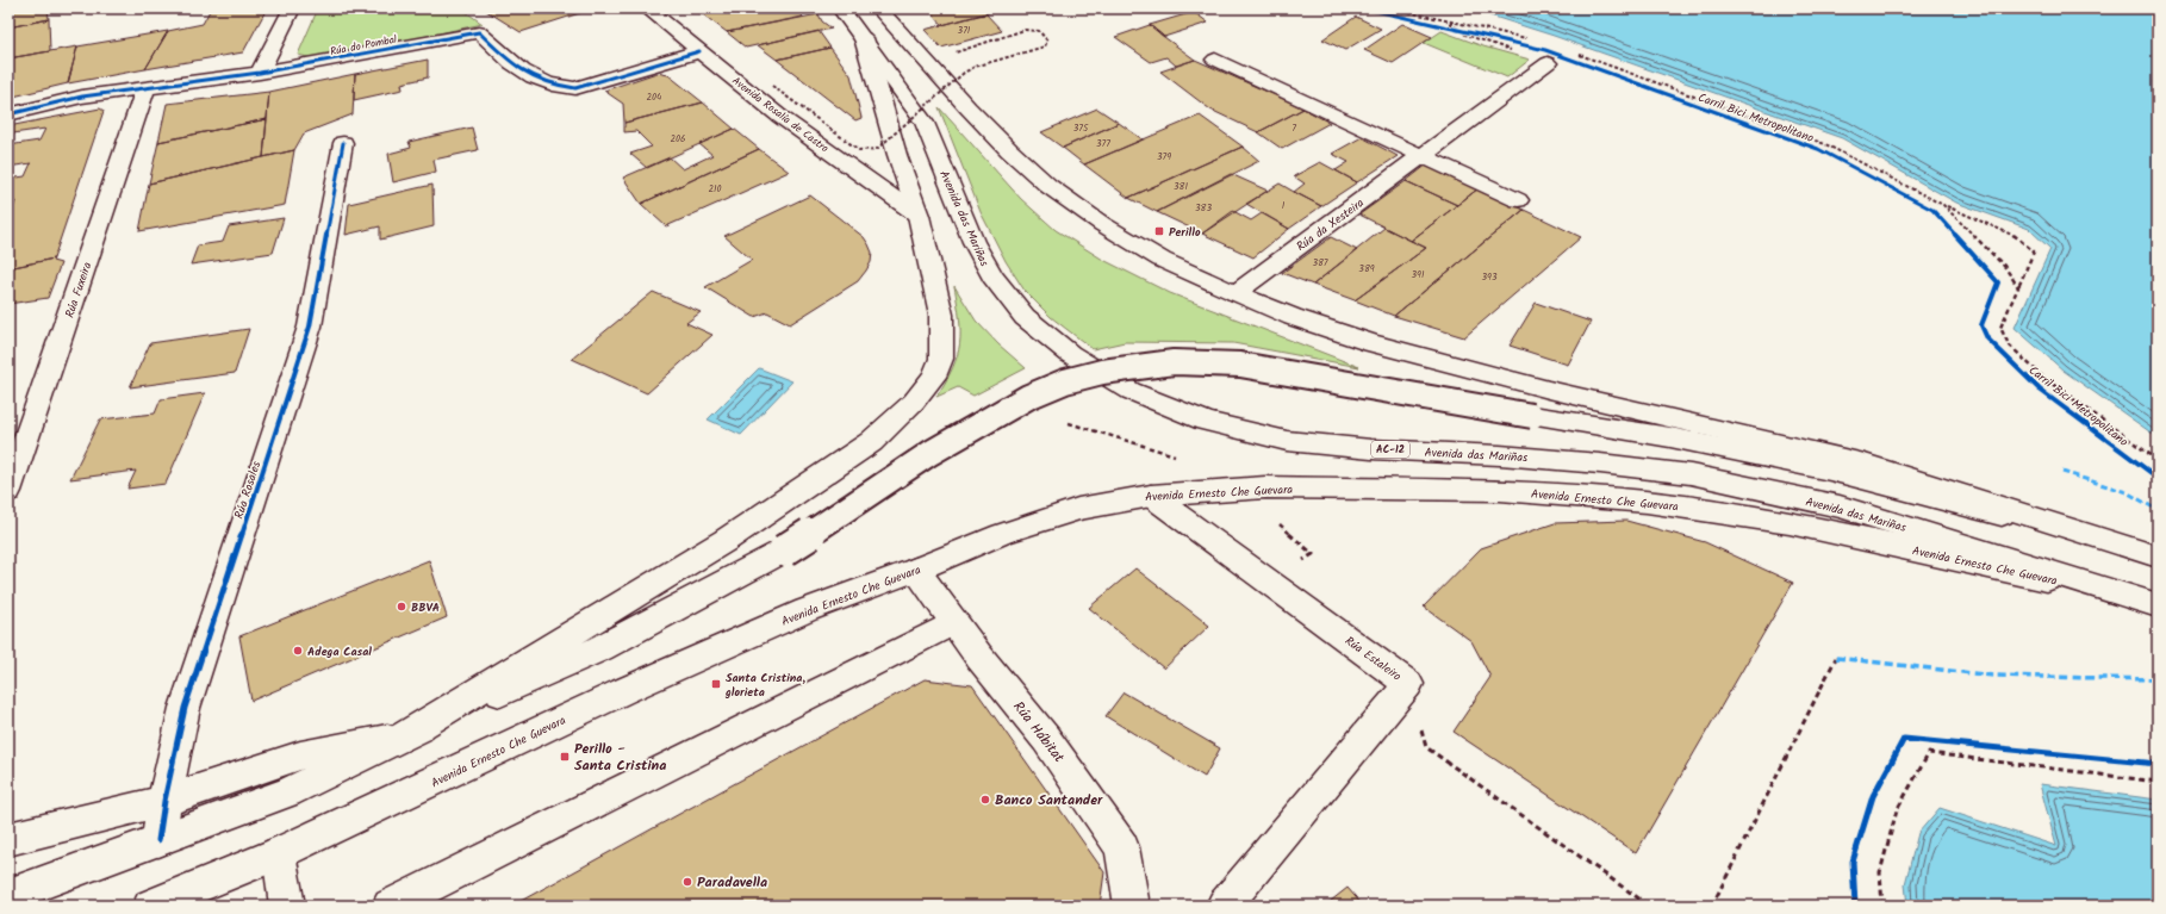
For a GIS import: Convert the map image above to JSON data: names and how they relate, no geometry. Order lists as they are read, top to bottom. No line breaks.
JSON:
{"streets":{"main road":["Rúa do Pombal","Avenida Rosalía de Castro","Avenida das Mariñas","Rúa da Xesteira","Rúa Fuxeira","AC-12","Rúa Rosales","Avenida Ernesto Che Guevara","Rúa Estaleiro","Rúa Hábitat"],"cycle path":["Carril Bici Metropolitano"]},"crossings":[["Rúa do Pombal","Avenida Rosalía de Castro"],["Rúa do Pombal","Rúa Fuxeira"],["Avenida das Mariñas","Avenida Ernesto Che Guevara"],["Avenida Ernesto Che Guevara","Rúa Estaleiro"],["Avenida Ernesto Che Guevara","Rúa Hábitat"]],"places":{"transit":["Perillo","Santa Cristina, glorieta","Perillo - Santa Cristina"],"other":["BBVA","Adega Casal","Banco Santander","Paradavella"]},"house_numbers":["371","204","375","7","206","377","379","381","210","1","383","387","389","391","393"]}
